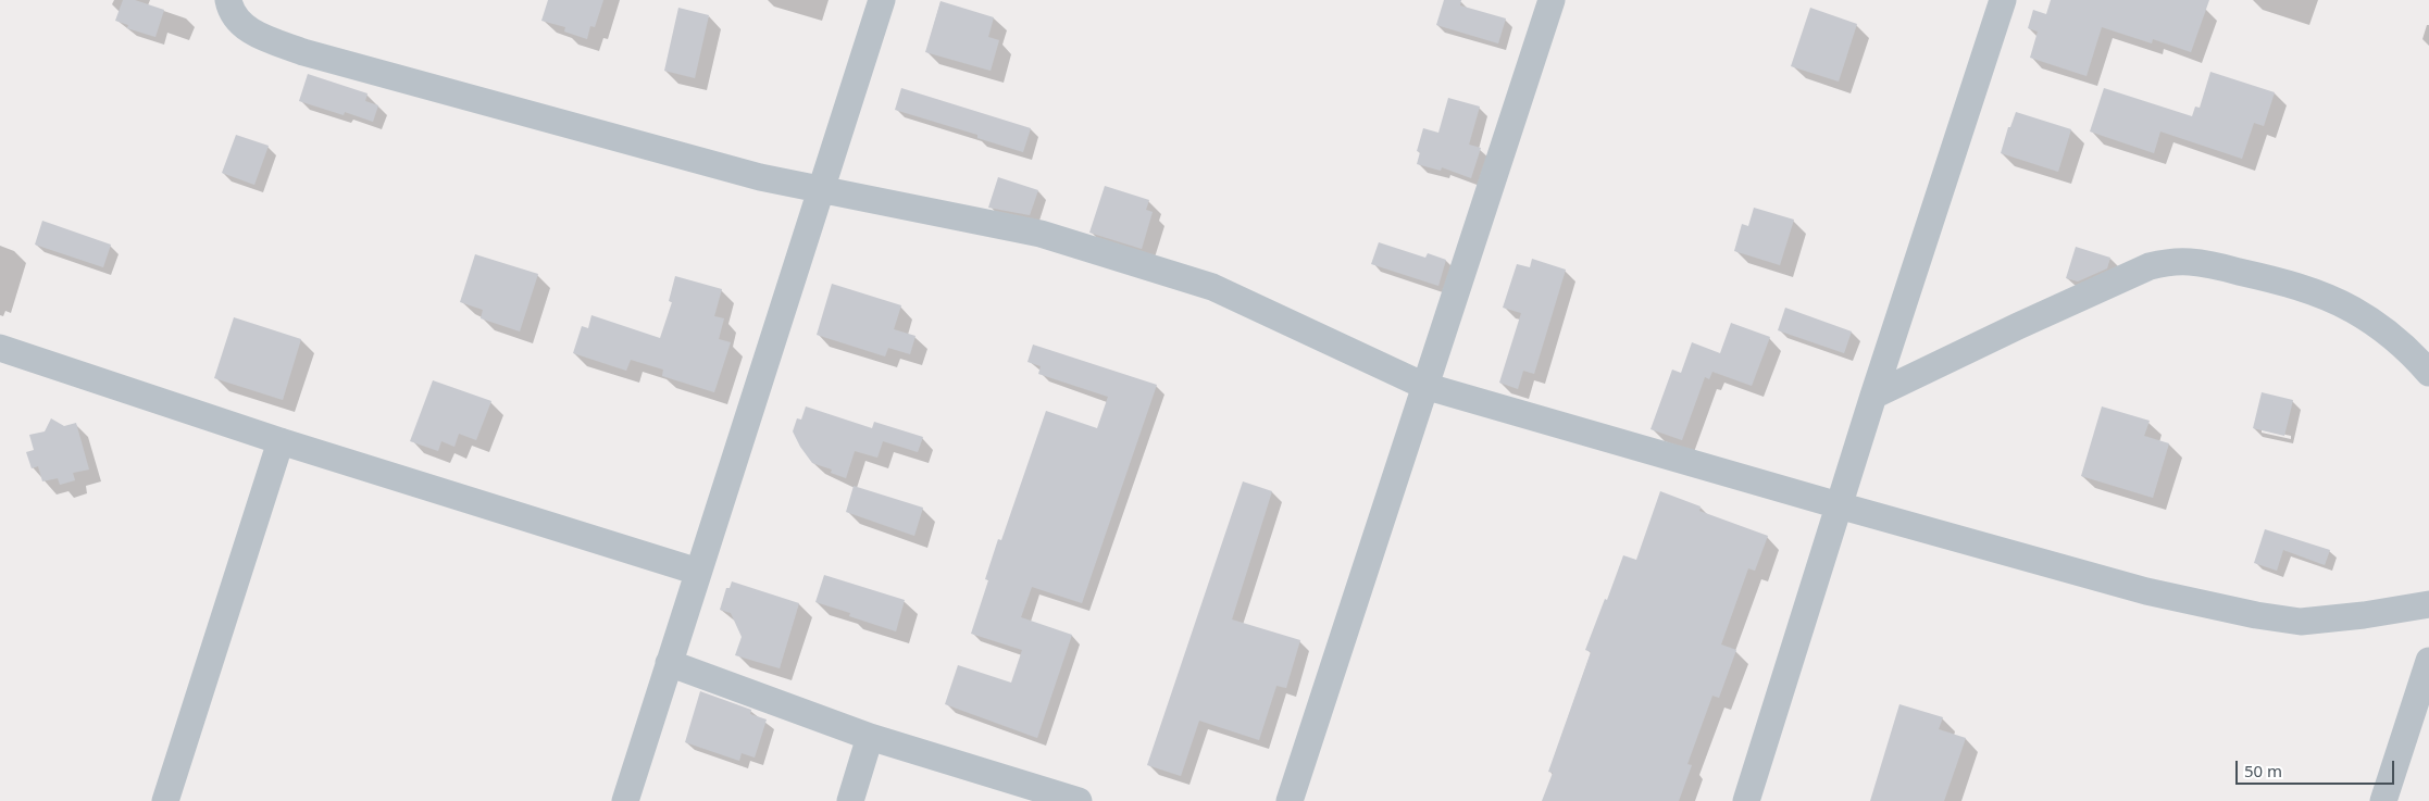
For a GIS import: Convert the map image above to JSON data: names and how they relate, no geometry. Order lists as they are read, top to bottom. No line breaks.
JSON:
{"scale_bar":"50 m"}
